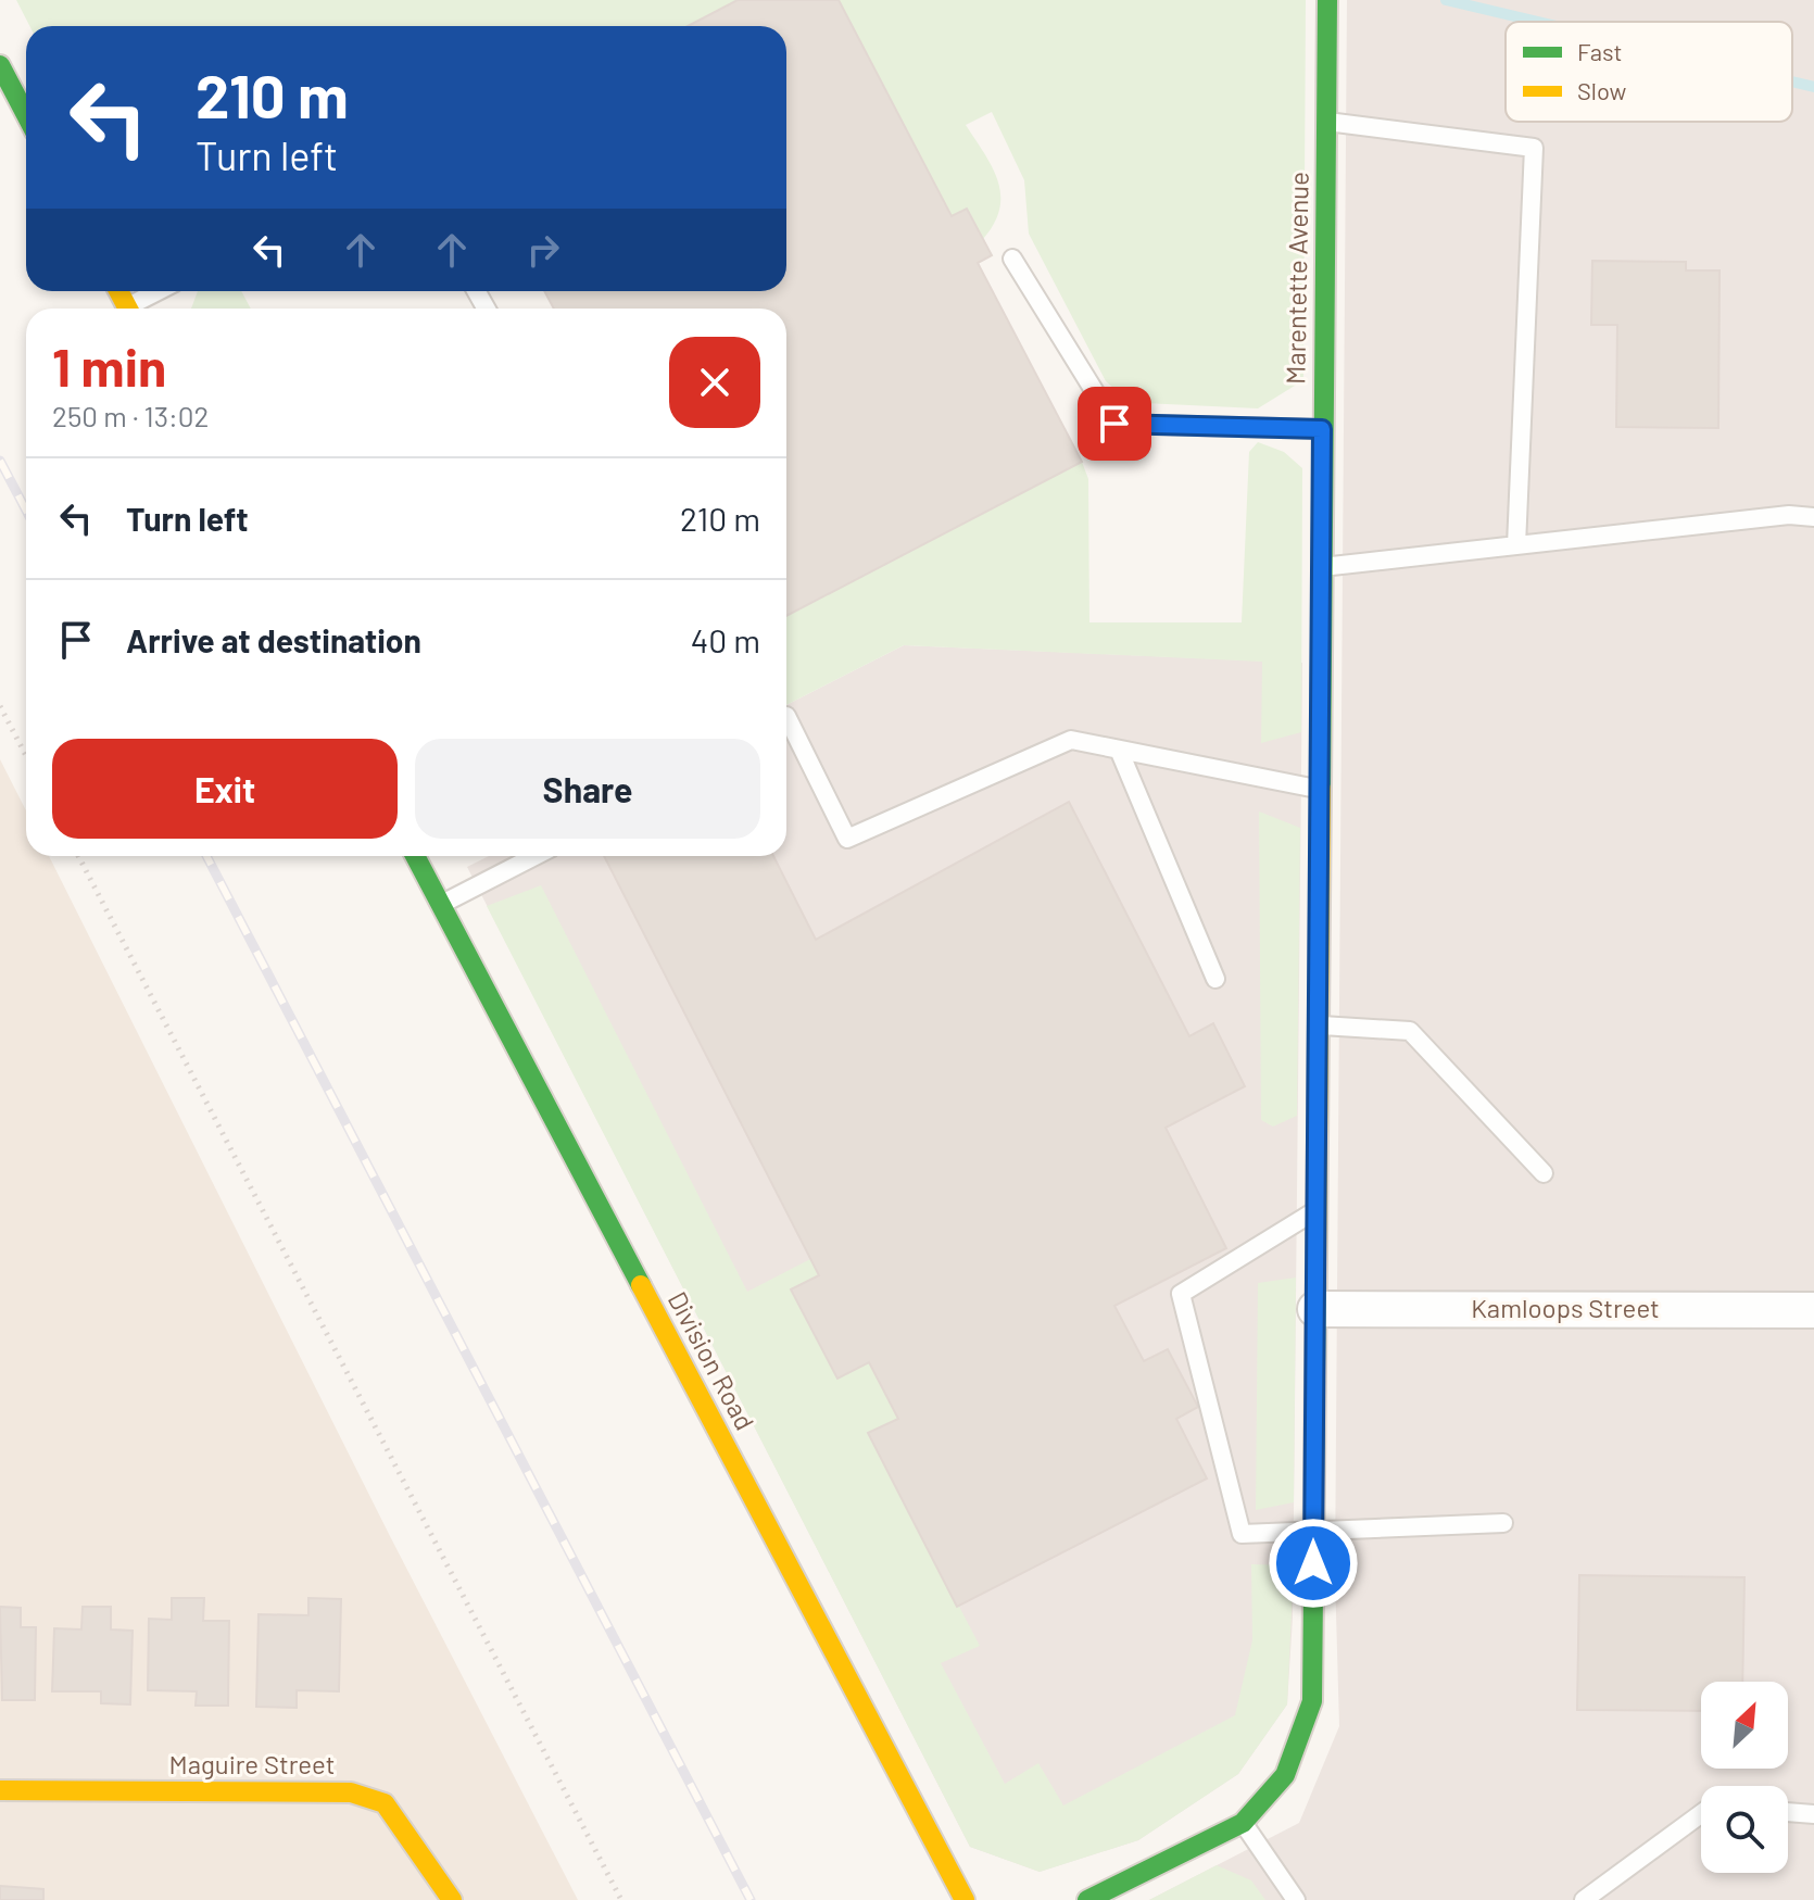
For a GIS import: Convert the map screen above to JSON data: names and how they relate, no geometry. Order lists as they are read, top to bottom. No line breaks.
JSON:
{"streets":{"street":["Marentette Avenue","Kamloops Street","Division Road","Maguire Street"]},"crossings":[["Marentette Avenue","Kamloops Street"]],"legend":["Fast","Slow"],"north":"top right","page":{"turn":["210 m","Turn left"],"heading":["1 min","250 m · 13:02"],"list":[{"name":"Turn left","value":"210 m"},{"name":"Arrive at destination","value":"40 m"}],"buttons":["Exit","Share"]}}
